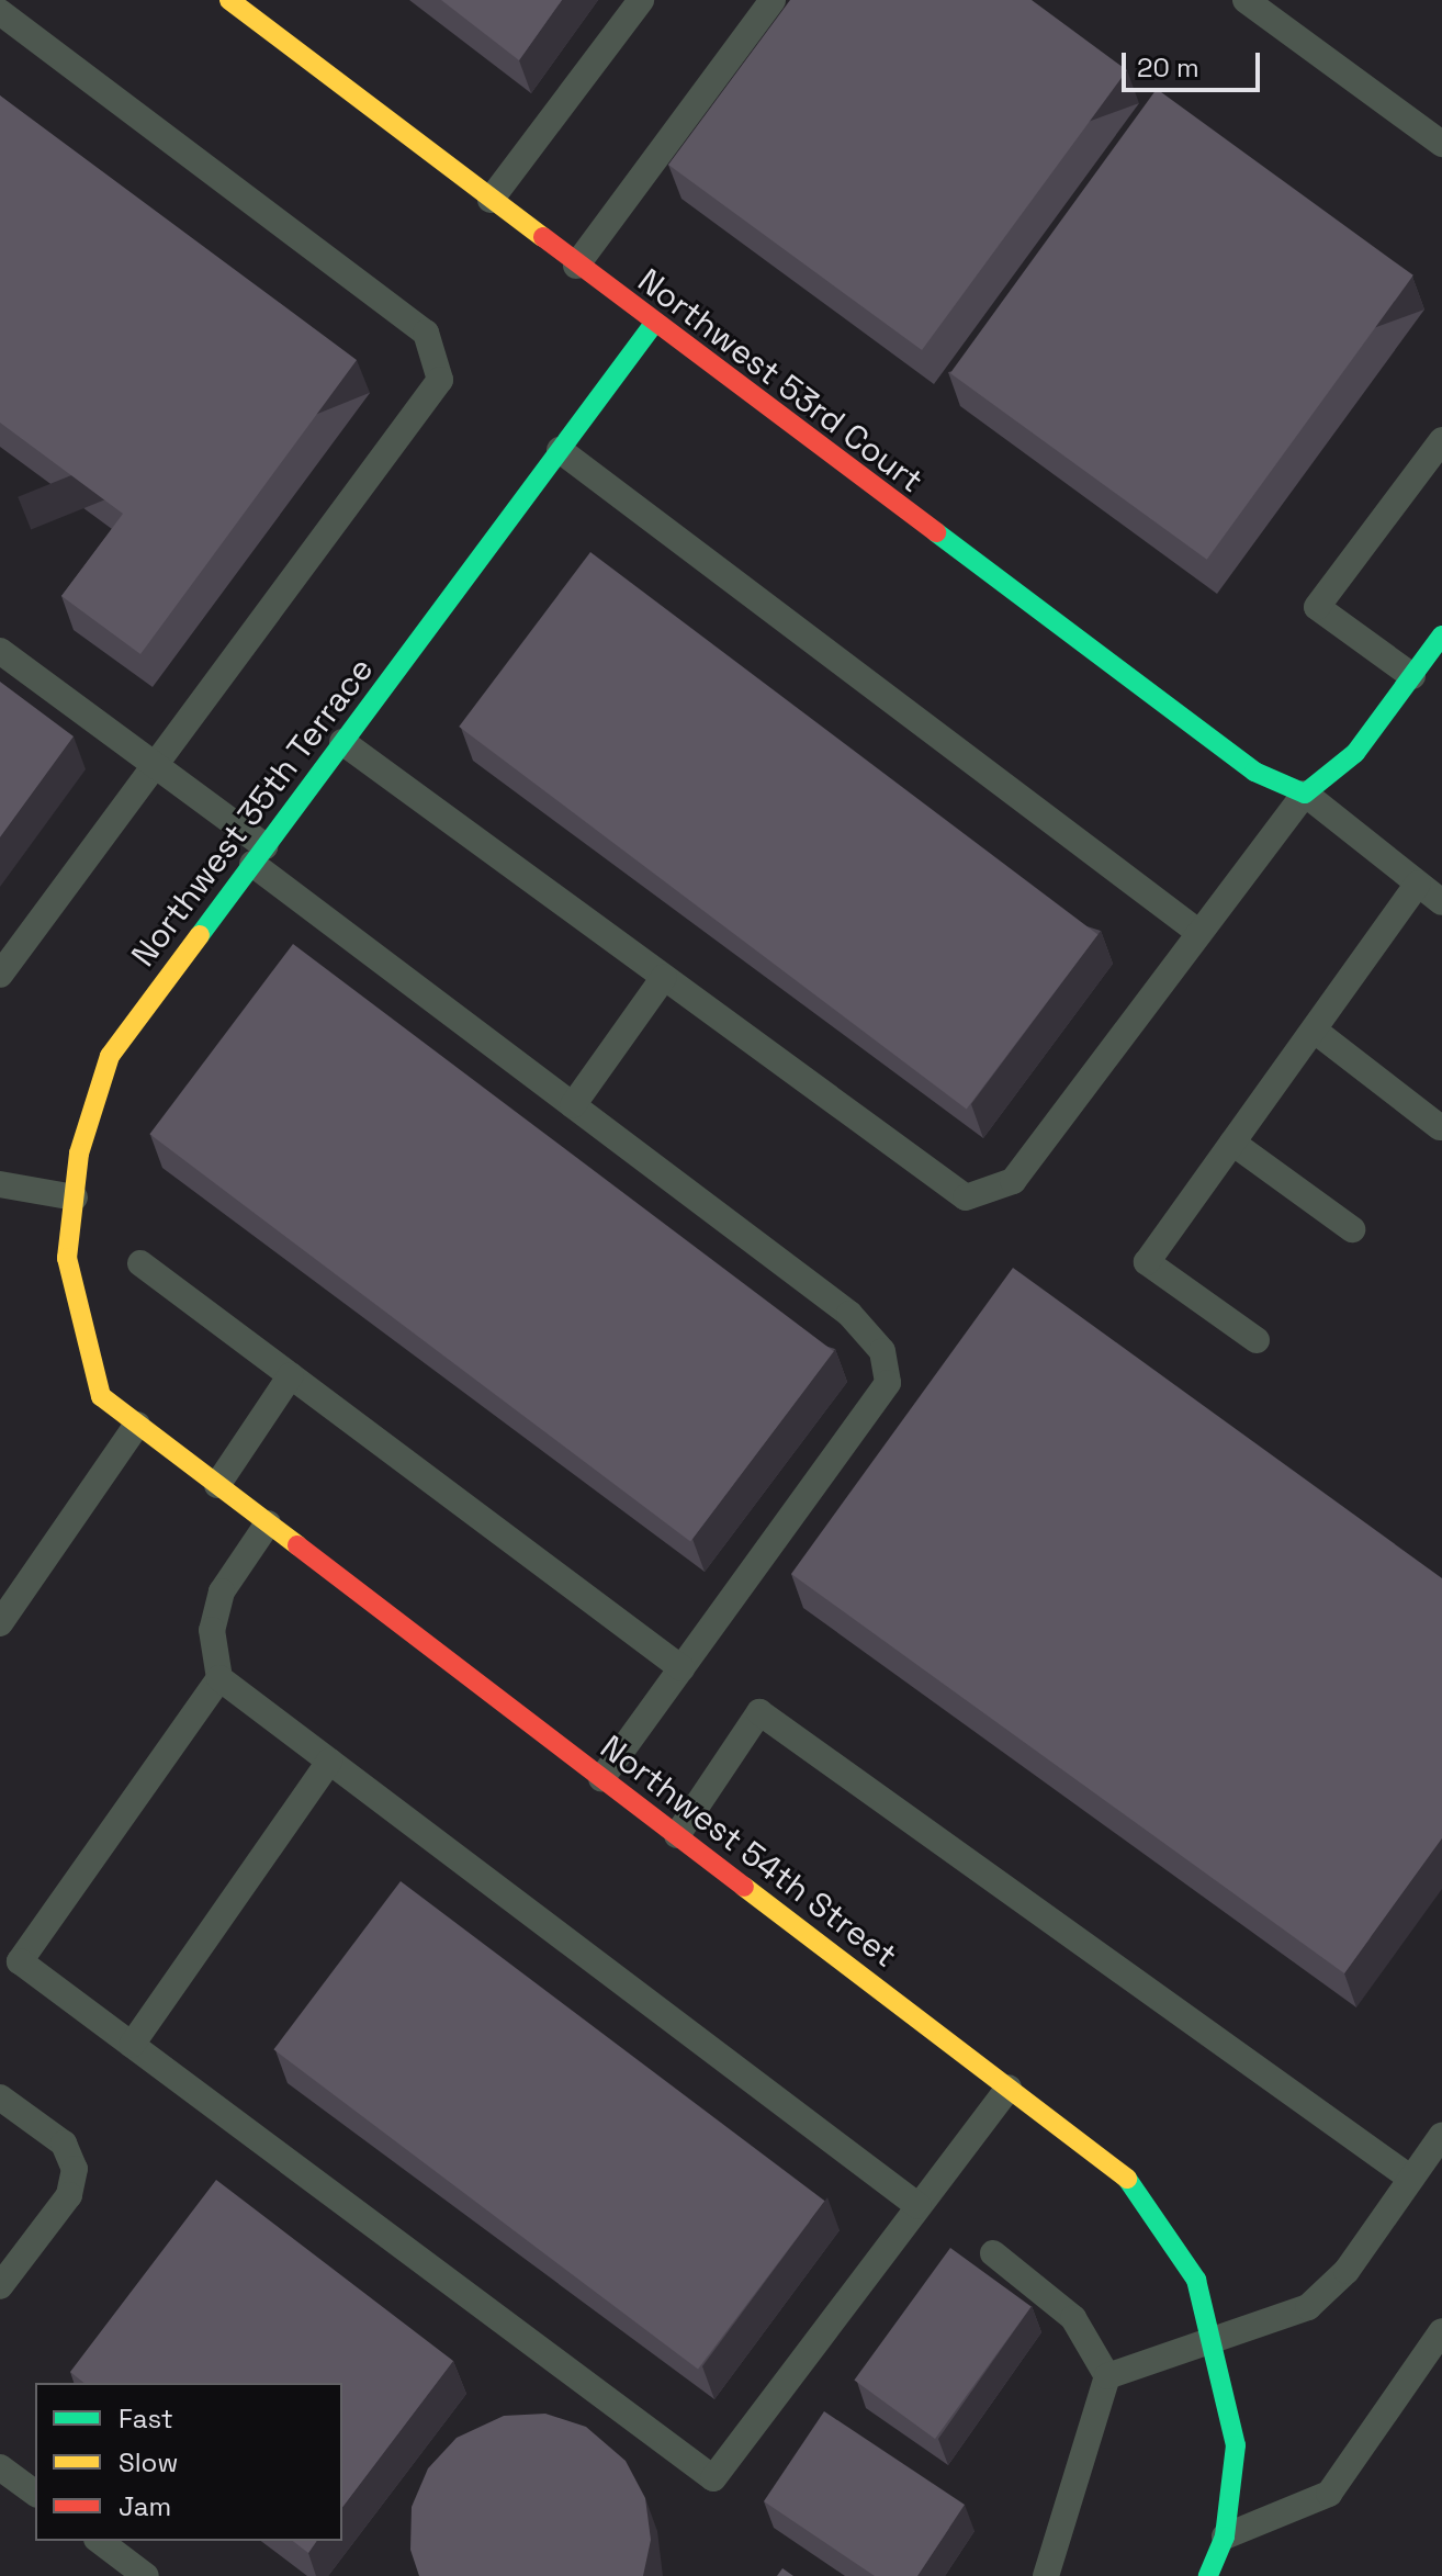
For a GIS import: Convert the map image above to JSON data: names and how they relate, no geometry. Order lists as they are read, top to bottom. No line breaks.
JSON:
{"streets":{"street":["Northwest 53rd Court","Northwest 35th Terrace","Northwest 54th Street"]},"crossings":[["Northwest 53rd Court","Northwest 35th Terrace"],["Northwest 35th Terrace","Northwest 54th Street"]],"legend":["Fast","Slow","Jam"],"scale_bar":"20 m"}
